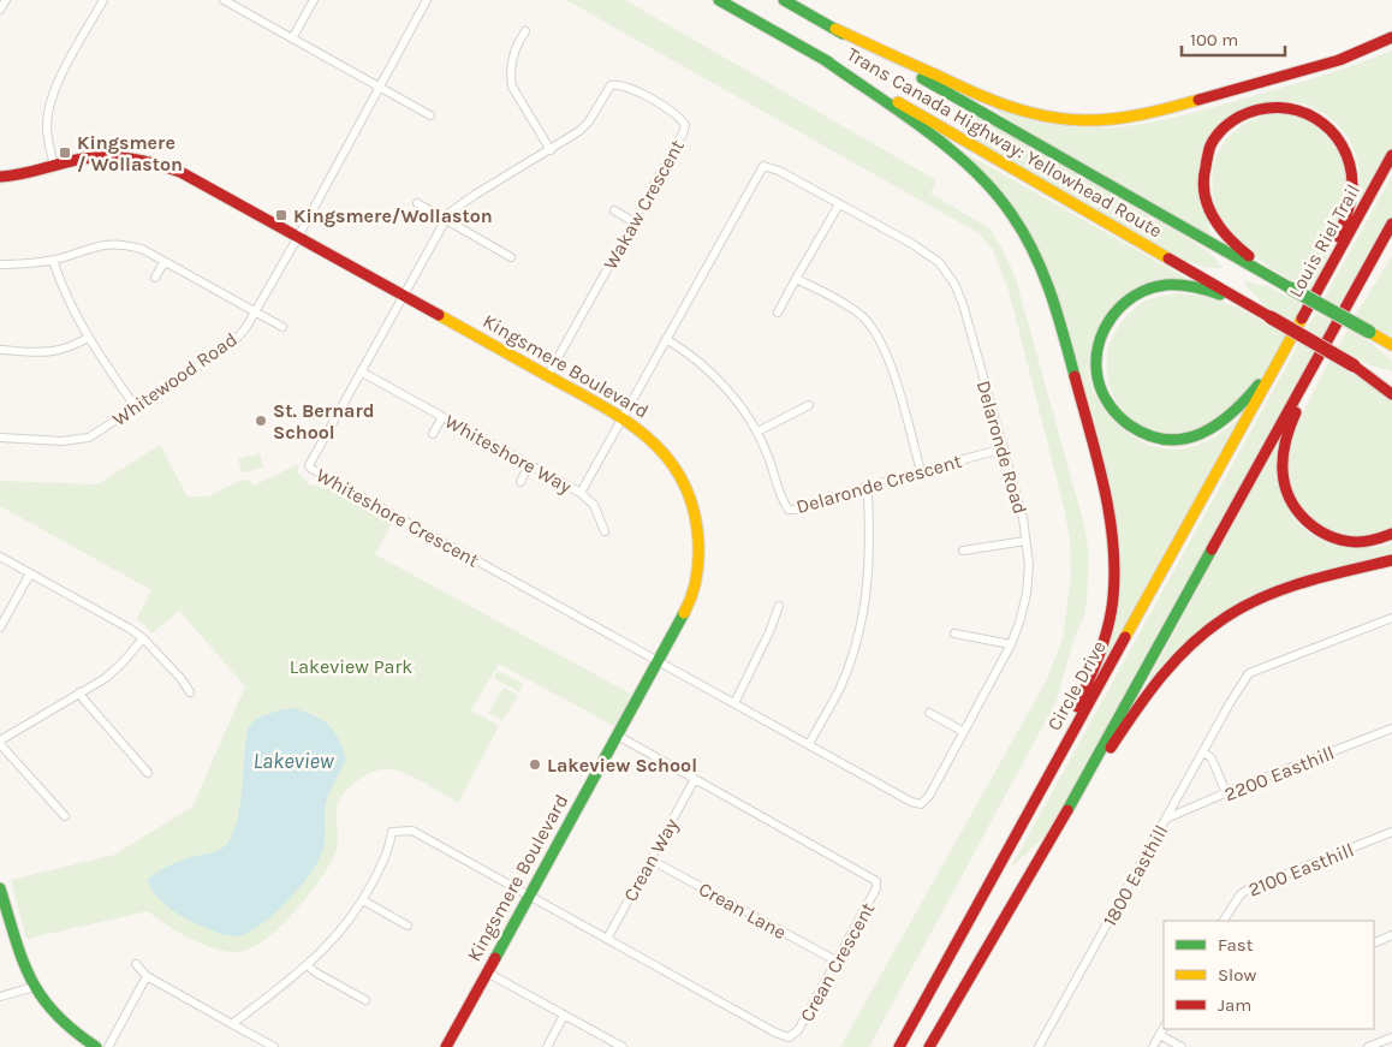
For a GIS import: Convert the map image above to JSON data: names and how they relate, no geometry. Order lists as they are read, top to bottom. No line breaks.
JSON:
{"streets":{"main road":["Trans Canada Highway: Yellowhead Route","Louis Riel Trail","Kingsmere Boulevard","Circle Drive"],"street":["Wakaw Crescent","Whitewood Road","Delaronde Road","Whiteshore Way","Delaronde Crescent","Whiteshore Crescent","2200 Easthill","Crean Way","2100 Easthill","1800 Easthill","Crean Lane","Crean Crescent"]},"crossings":[["Wakaw Crescent","Kingsmere Boulevard"],["Wakaw Crescent","Whiteshore Crescent"],["Louis Riel Trail","Circle Drive"],["Kingsmere Boulevard","Whitewood Road"],["Kingsmere Boulevard","Delaronde Road"],["Kingsmere Boulevard","Whiteshore Way"],["Kingsmere Boulevard","Whiteshore Crescent"],["Kingsmere Boulevard","Crean Crescent"],["Delaronde Road","Whiteshore Way"],["Delaronde Road","Delaronde Crescent"],["Delaronde Road","Whiteshore Crescent"],["Whiteshore Way","Whiteshore Crescent"],["2200 Easthill","1800 Easthill"],["Crean Way","Crean Lane"],["Crean Way","Crean Crescent"],["Crean Lane","Crean Crescent"]],"water":["Lakeview"],"parks":["Lakeview Park"],"places":{"transit":["Kingsmere / Wollaston","Kingsmere/Wollaston"],"other":["St. Bernard School","Lakeview School"]},"legend":["Fast","Slow","Jam"],"scale_bar":"100 m"}
